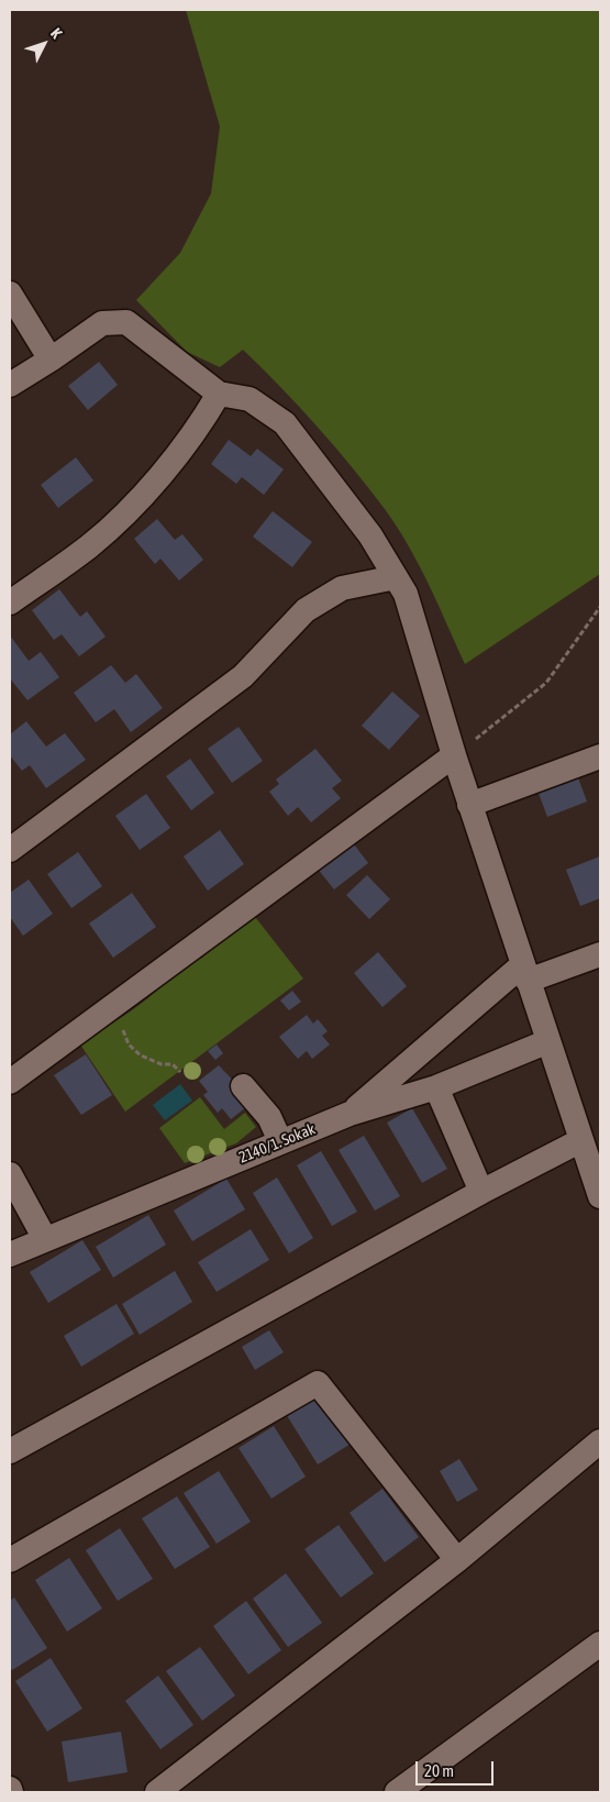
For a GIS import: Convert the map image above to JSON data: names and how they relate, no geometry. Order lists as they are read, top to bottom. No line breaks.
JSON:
{"streets":{"street":["2140/1. Sokak"]},"scale_bar":"20 m","north":"top right"}
